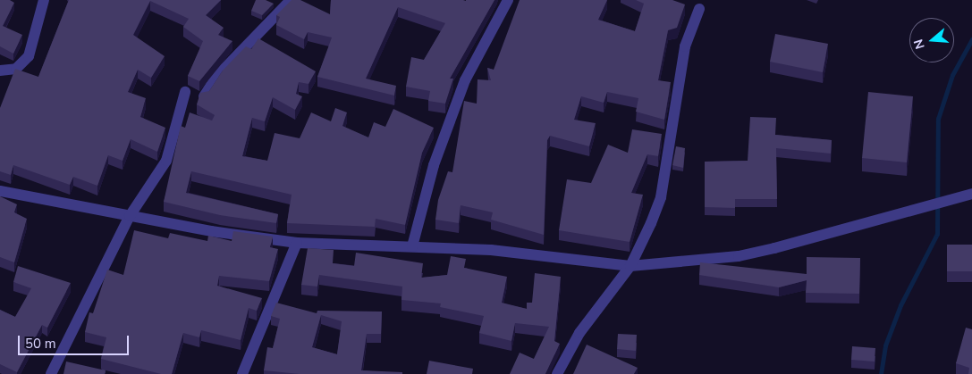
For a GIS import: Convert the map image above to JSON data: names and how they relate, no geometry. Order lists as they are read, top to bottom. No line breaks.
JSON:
{"scale_bar":"50 m","north":"left"}
